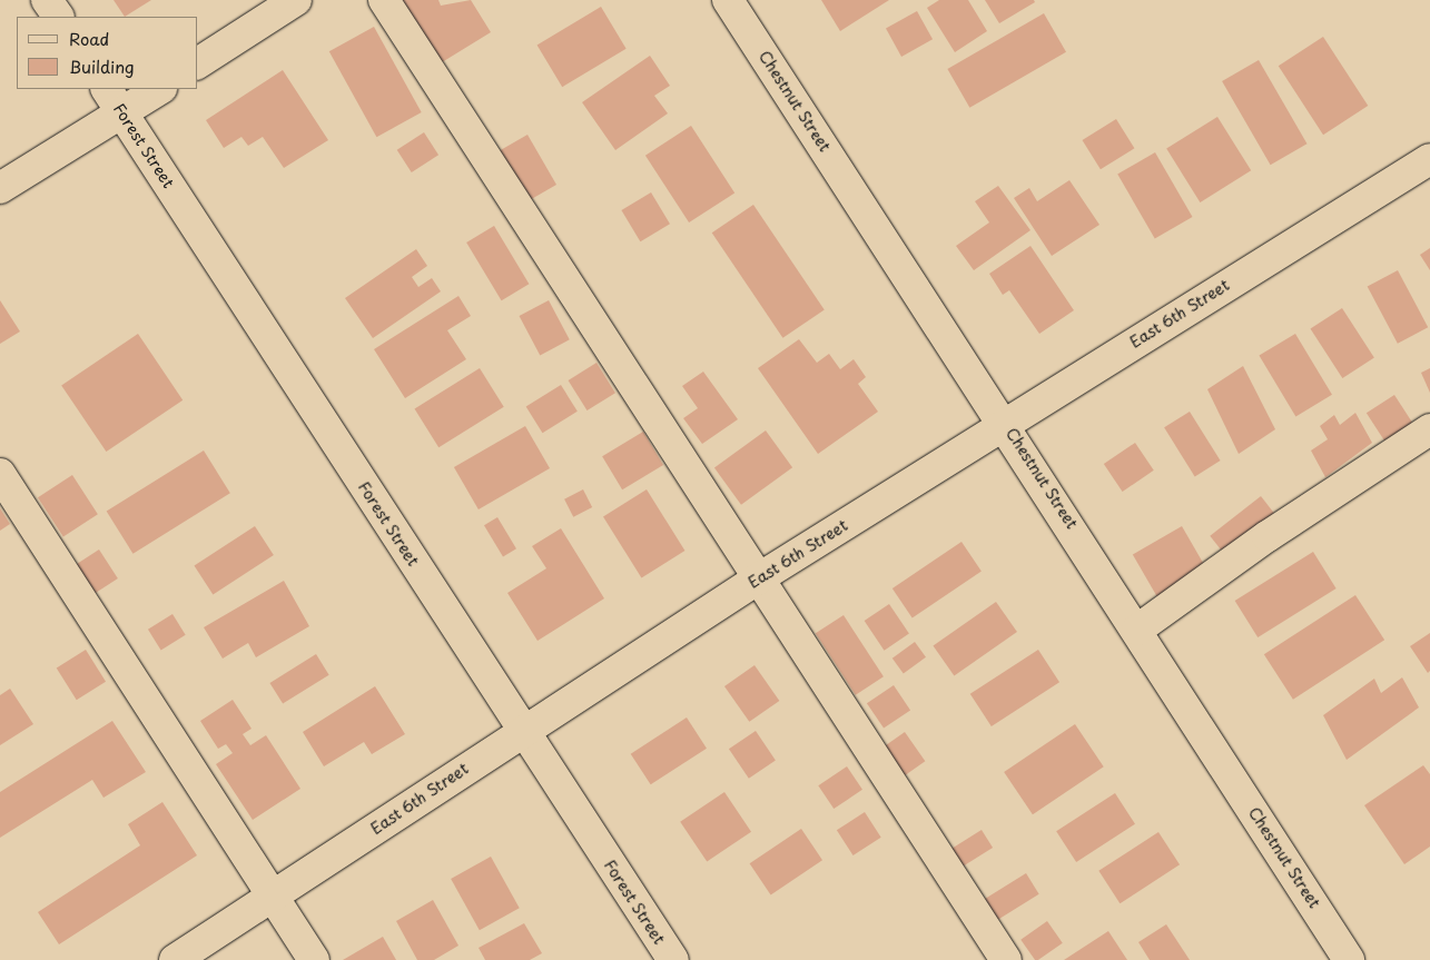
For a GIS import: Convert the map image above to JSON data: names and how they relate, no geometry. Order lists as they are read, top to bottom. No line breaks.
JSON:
{"streets":{"street":["Chestnut Street","Forest Street","East 6th Street"]},"crossings":[["Chestnut Street","East 6th Street"],["Forest Street","East 6th Street"]],"legend":["Road","Building"]}
